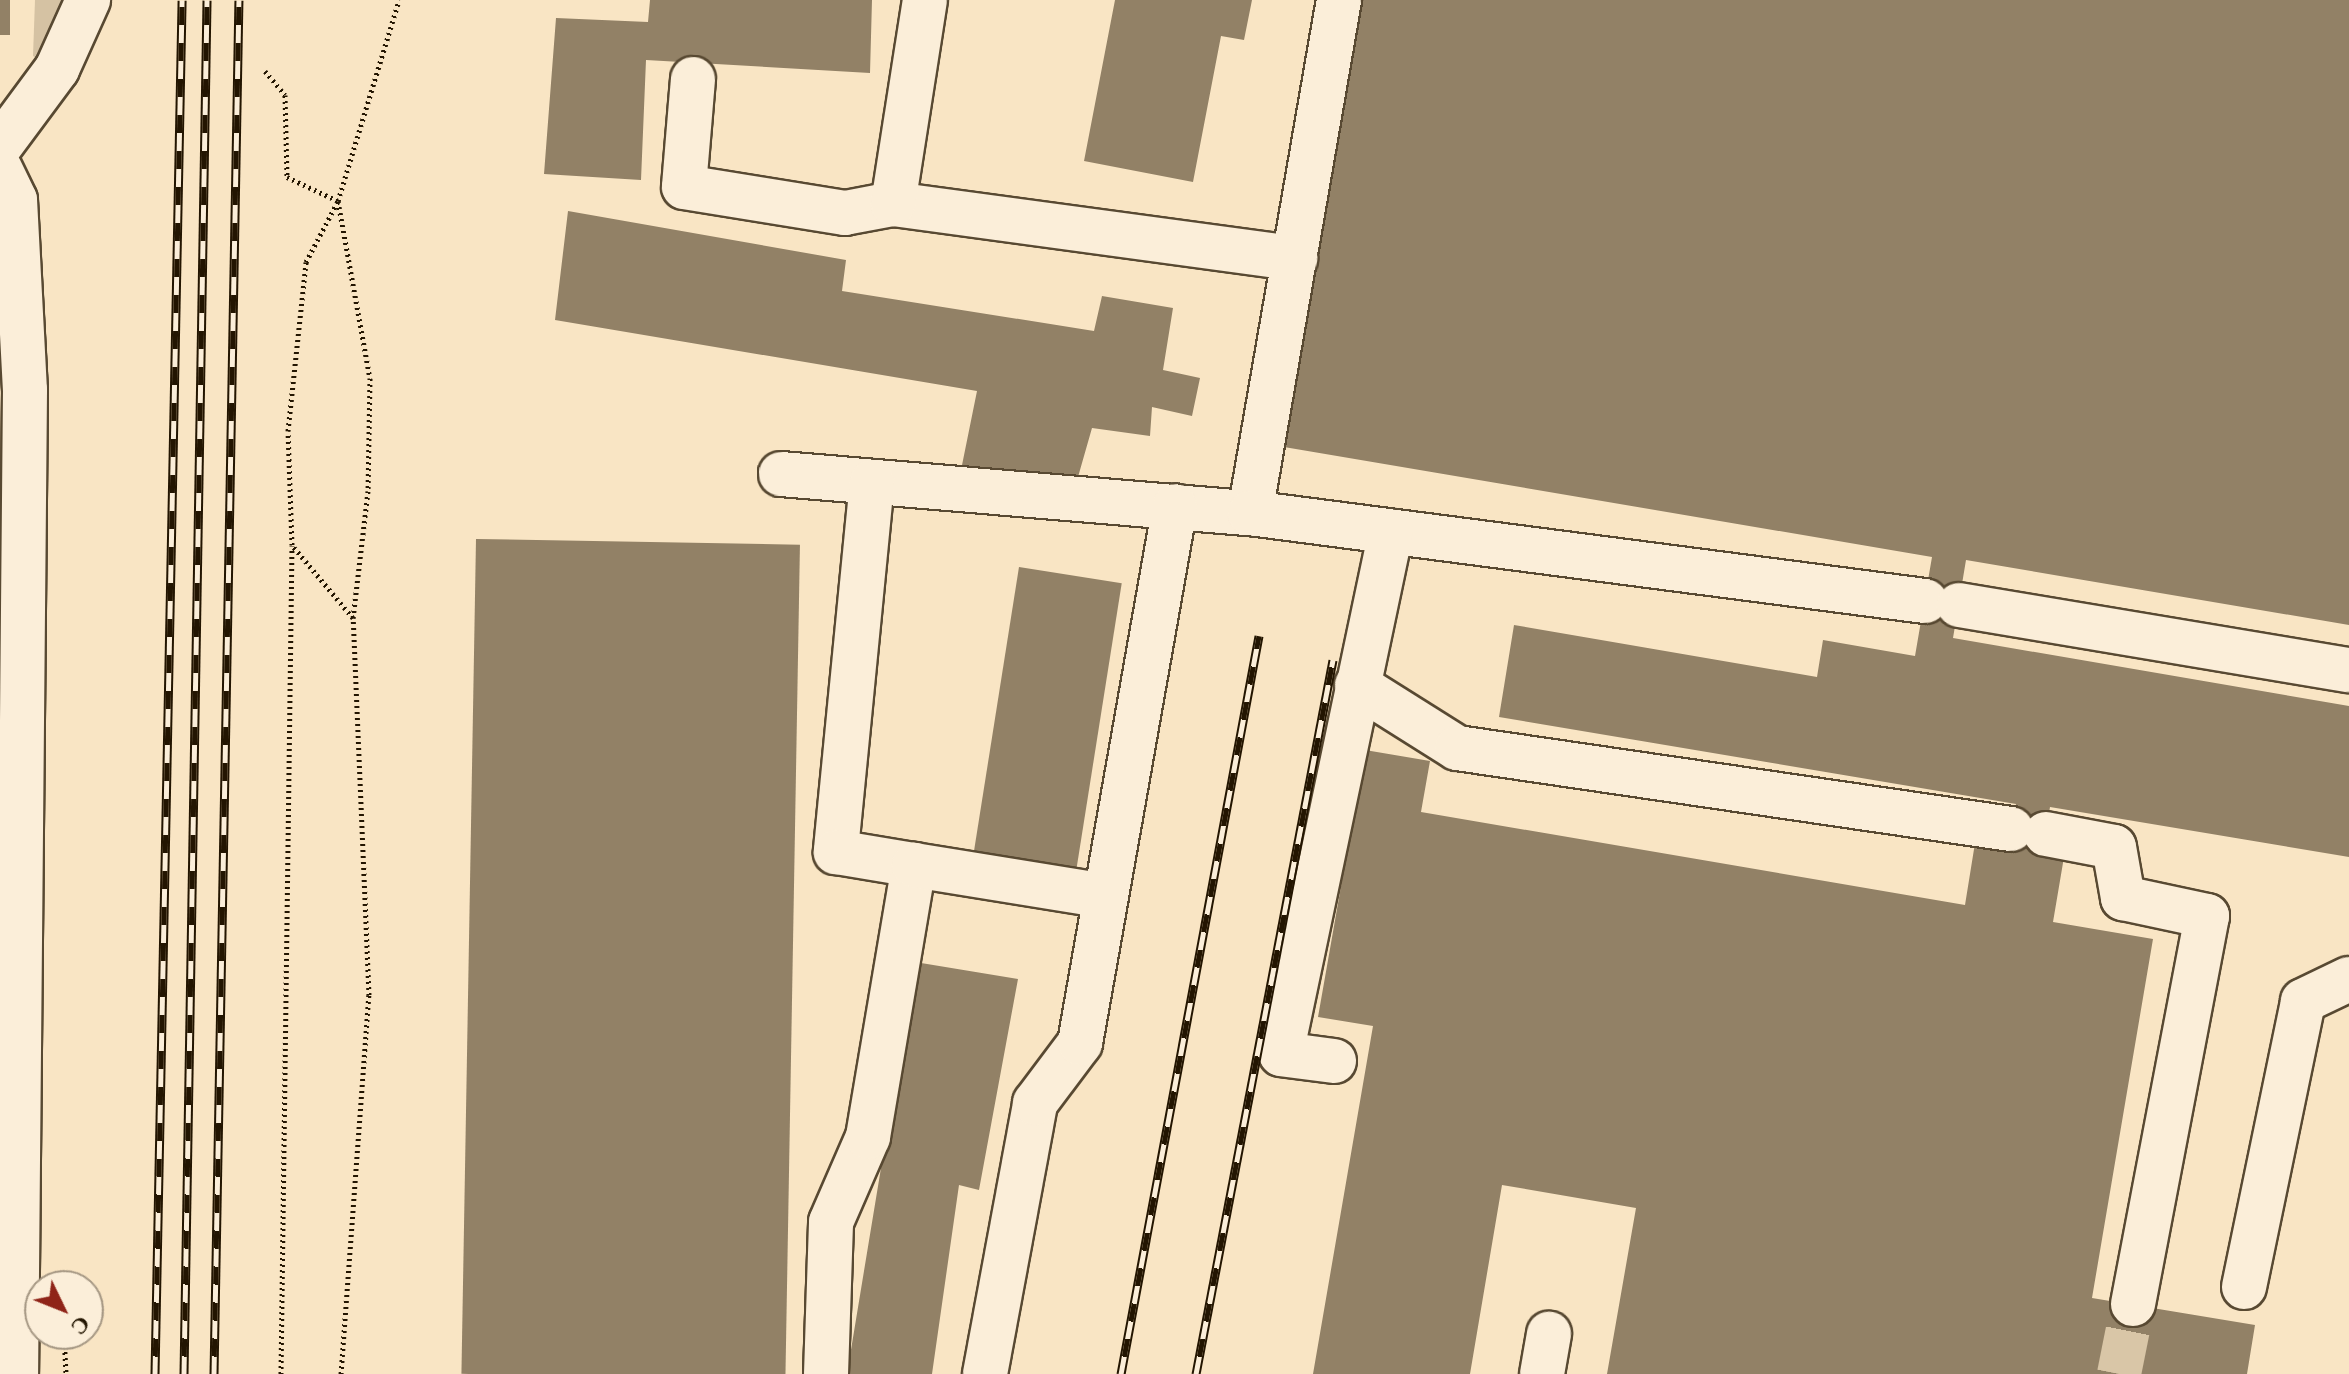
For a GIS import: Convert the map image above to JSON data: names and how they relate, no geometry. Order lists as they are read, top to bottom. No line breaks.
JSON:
{"north":"bottom right"}
